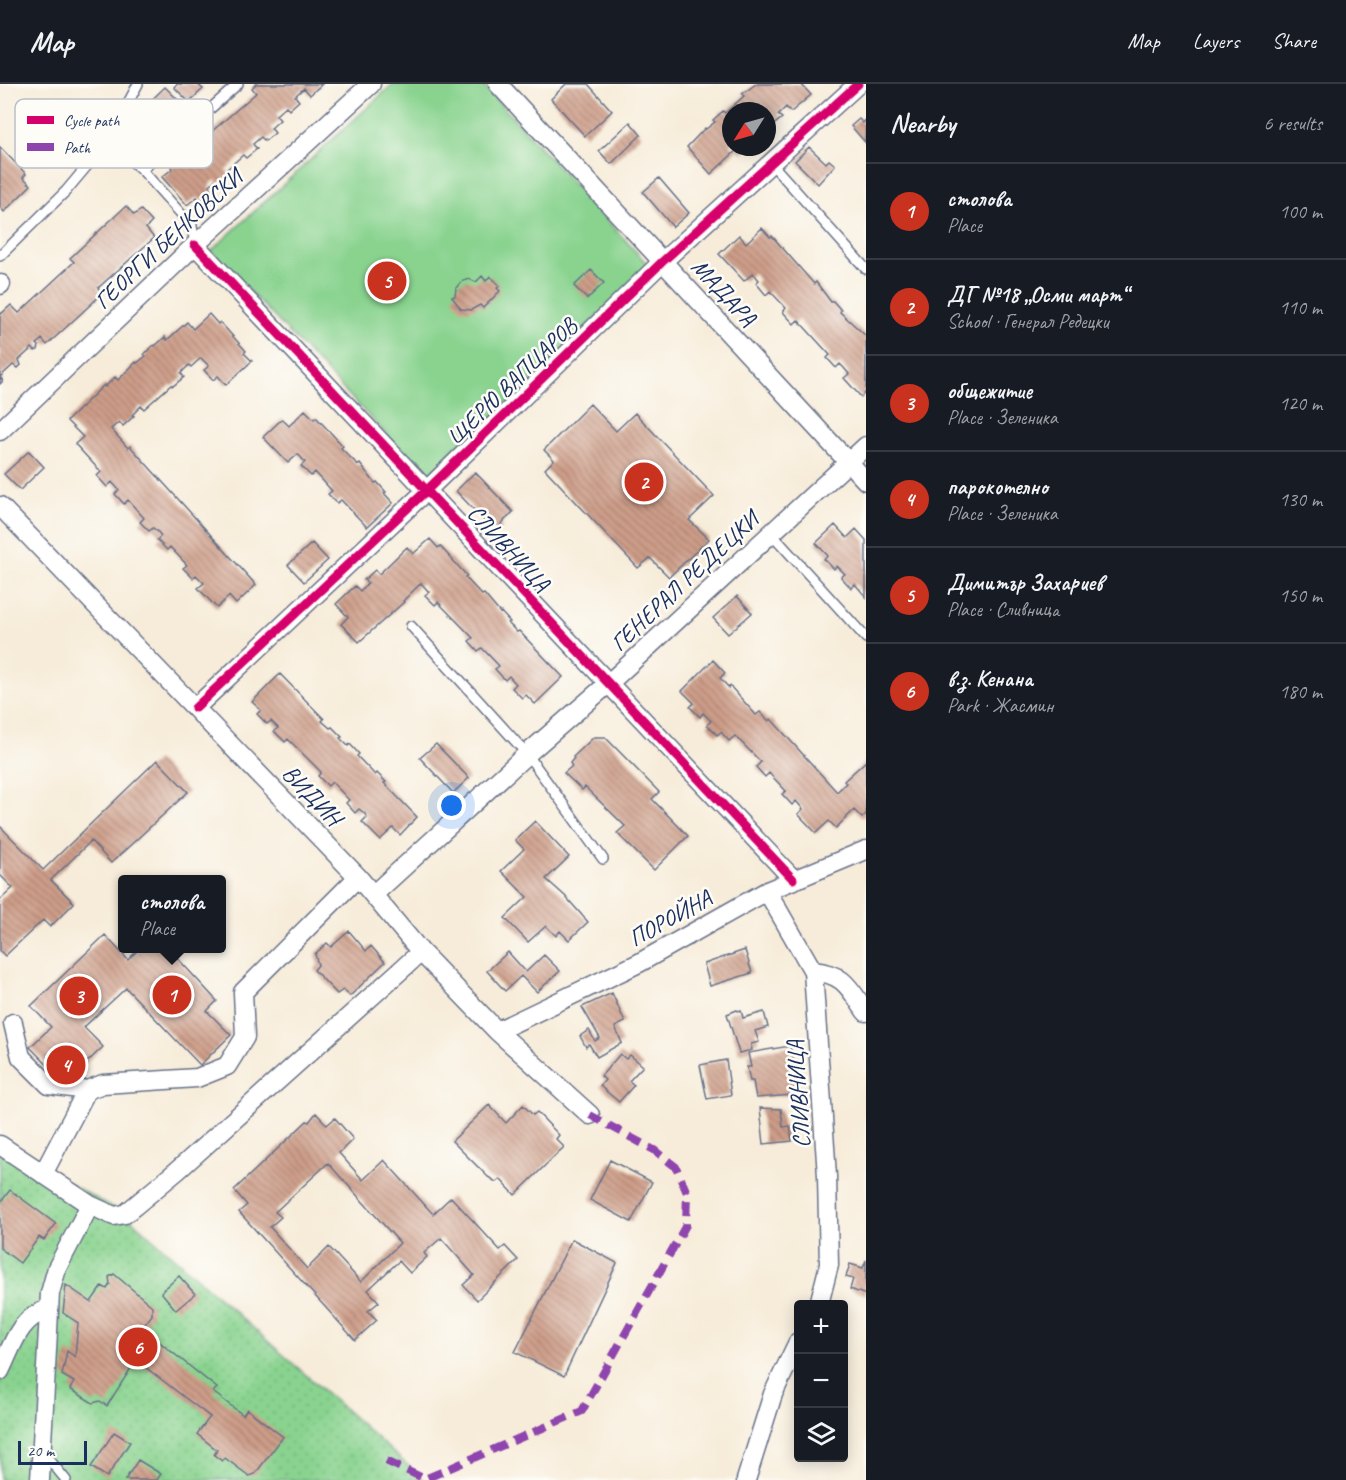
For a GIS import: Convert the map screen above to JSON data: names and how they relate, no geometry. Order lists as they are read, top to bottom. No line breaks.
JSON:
{"streets":{"street":["ГЕОРГИ БЕНКОВСКИ","МАДАРА","ЩЕРЮ ВАПЦАРОВ","СЛИВНИЦА","ГЕНЕРАЛ РЕДЕЦКИ","ВИДИН","ПОРОЙНА"]},"crossings":[["ГЕОРГИ БЕНКОВСКИ","СЛИВНИЦА"],["МАДАРА","ЩЕРЮ ВАПЦАРОВ"],["МАДАРА","ГЕНЕРАЛ РЕДЕЦКИ"],["ЩЕРЮ ВАПЦАРОВ","СЛИВНИЦА"],["ЩЕРЮ ВАПЦАРОВ","ВИДИН"],["СЛИВНИЦА","ГЕНЕРАЛ РЕДЕЦКИ"],["СЛИВНИЦА","ПОРОЙНА"],["ГЕНЕРАЛ РЕДЕЦКИ","ВИДИН"],["ВИДИН","ПОРОЙНА"]],"legend":["Cycle path","Path"],"scale_bar":"20 m","north":"bottom left","page":{"header":"Map","nav":["Map","Layers","Share"],"heading":["Nearby","6 results"],"list":[{"mark":"1","name":"столова","note":"Place","value":"100 m"},{"mark":"2","name":"ДГ №18 „Осми март“","note":"School · Генерал Редецки","value":"110 m"},{"mark":"3","name":"общежитие","note":"Place · Зеленика","value":"120 m"},{"mark":"4","name":"парокотелно","note":"Place · Зеленика","value":"130 m"},{"mark":"5","name":"Димитър Захариев","note":"Place · Сливница","value":"150 m"},{"mark":"6","name":"в.з. Кенана","note":"Park · Жасмин","value":"180 m"}],"pins":["5","2","1","3","4","6"],"popup":["столова","Place"],"map_buttons":["+","−"],"scale":"20 m"}}
